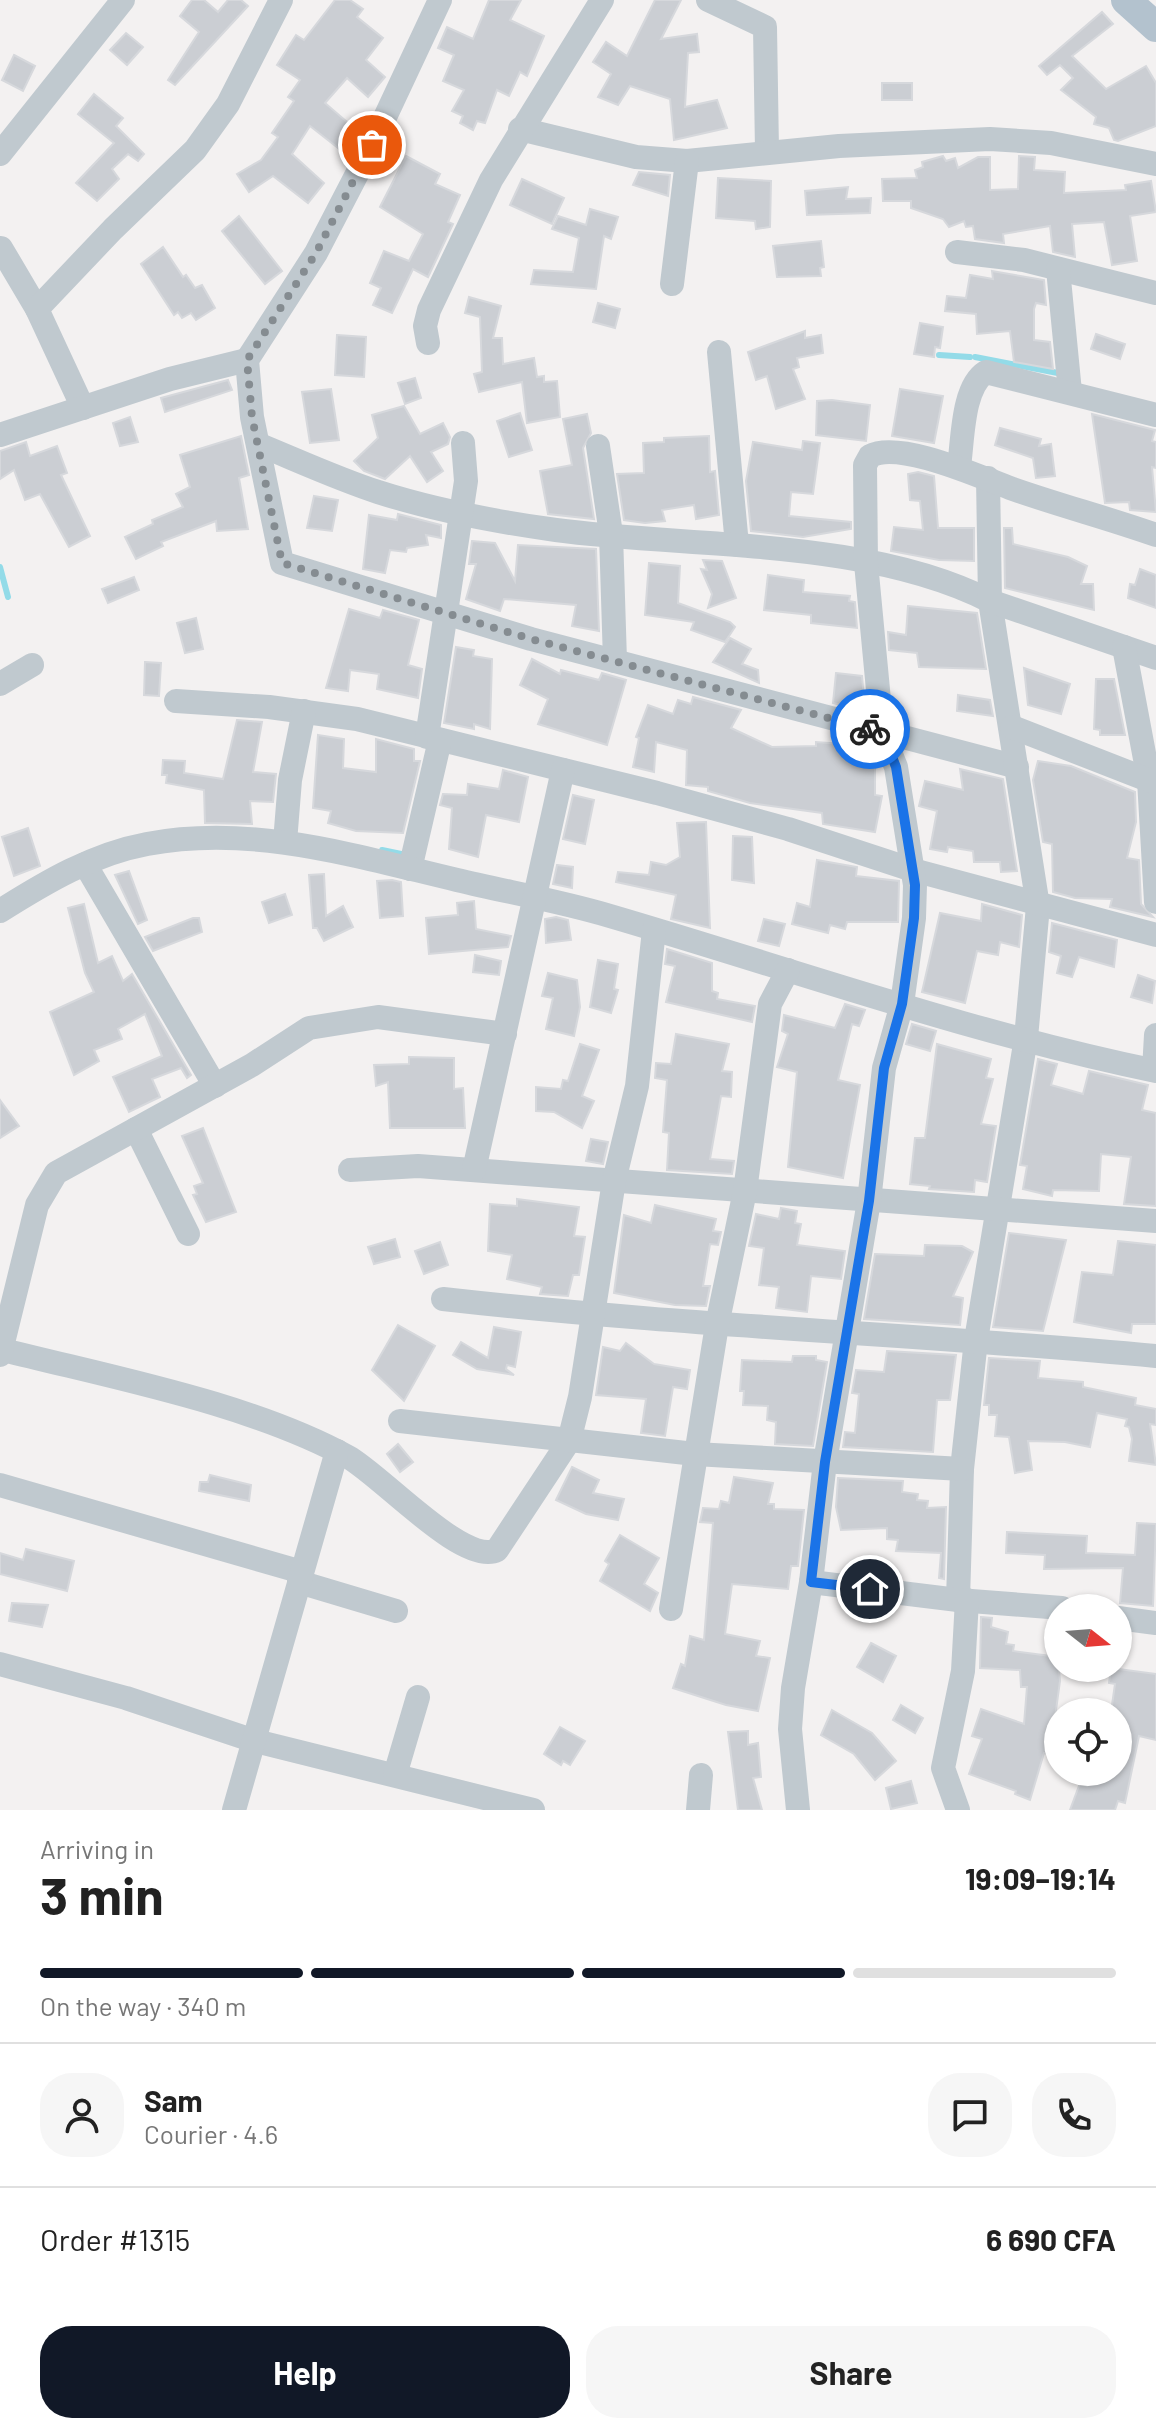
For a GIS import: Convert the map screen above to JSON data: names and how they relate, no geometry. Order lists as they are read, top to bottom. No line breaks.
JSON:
{"north":"right","page":{"heading":["3 min","Arriving in","19:09–19:14"],"panel":["Sam","Courier · 4.6","Order #1315","6 690 CFA"],"bar":"On the way · 340 m","buttons":["Help","Share"]}}
